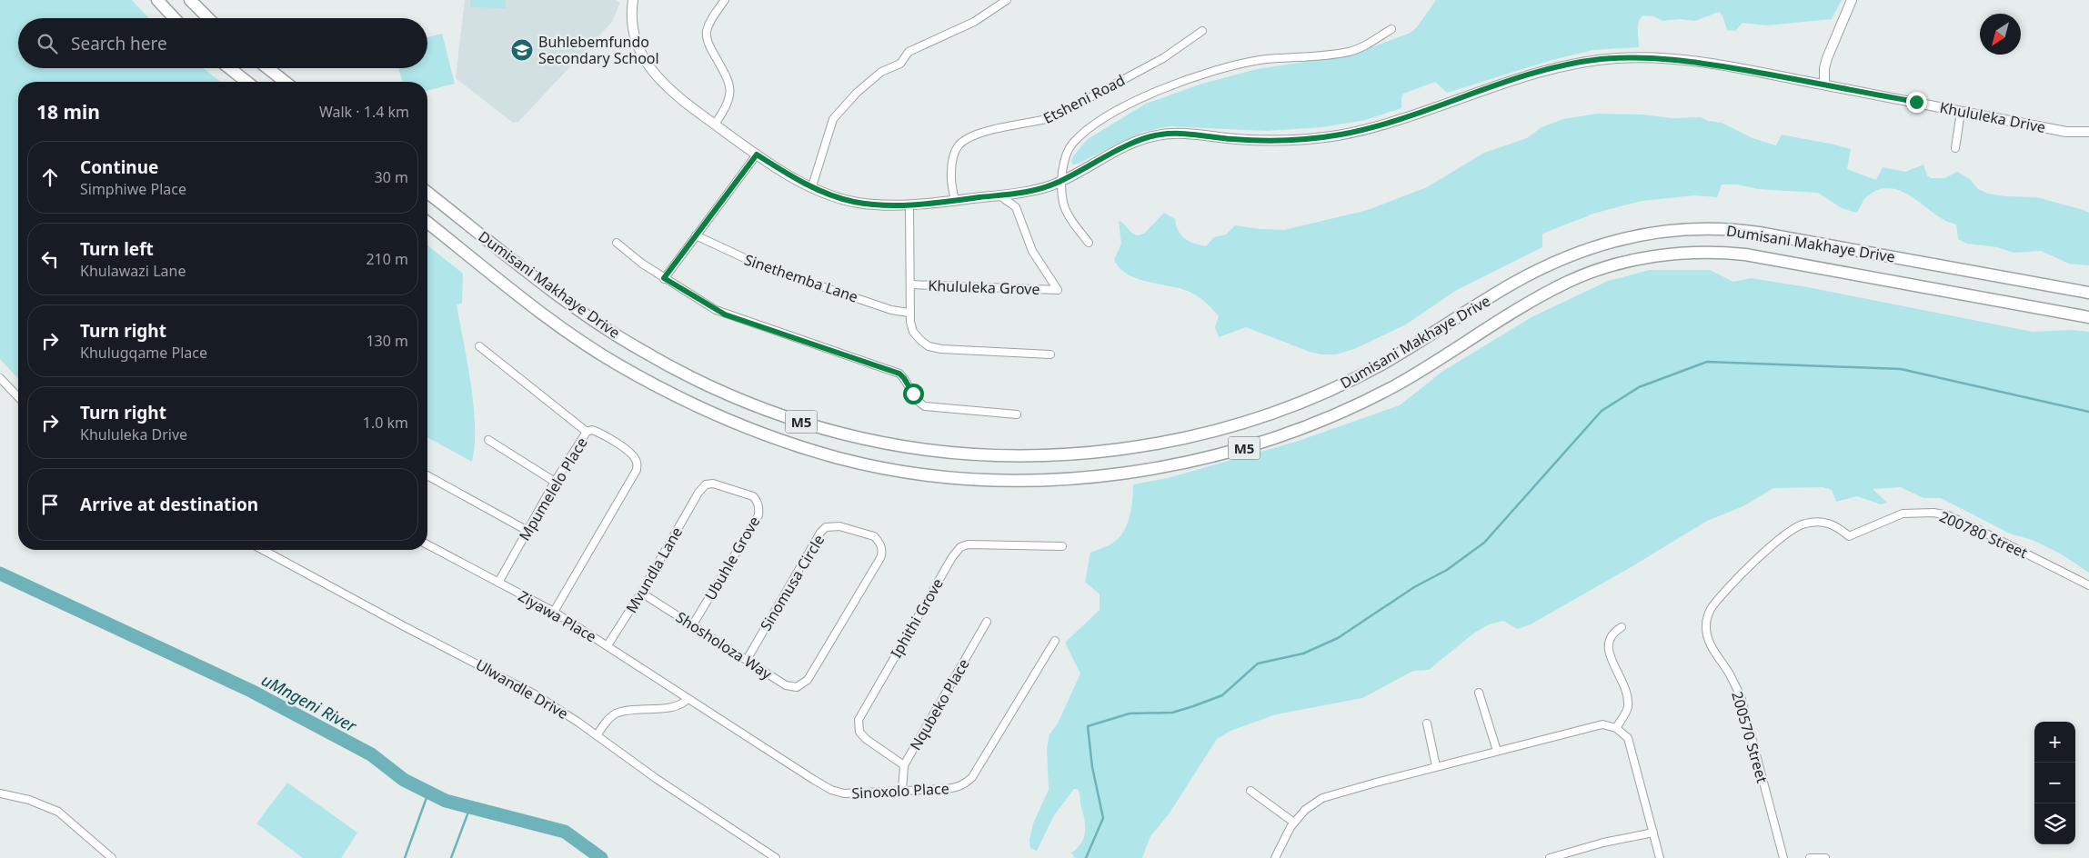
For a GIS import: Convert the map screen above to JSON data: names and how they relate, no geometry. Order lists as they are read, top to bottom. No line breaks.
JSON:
{"streets":{"main road":["Dumisani Makhaye Drive","M5"],"street":["Etsheni Road","Khululeka Drive","Sinethemba Lane","Khululeka Grove","Mpumelelo Place","200780 Street","Ubuhle Grove","Mvundla Lane","Sinomusa Circle","Ziyawa Place","Iphithi Grove","Shosholoza Way","Ulwandle Drive","Nqubeko Place","200570 Street","Sinoxolo Place"]},"crossings":[["Etsheni Road","Khululeka Drive"],["Khululeka Drive","Khululeka Grove"],["Mpumelelo Place","Ziyawa Place"],["200780 Street","200570 Street"],["Ubuhle Grove","Mvundla Lane"],["Ubuhle Grove","Shosholoza Way"],["Mvundla Lane","Ziyawa Place"],["Mvundla Lane","Shosholoza Way"],["Sinomusa Circle","Shosholoza Way"],["Ziyawa Place","Sinoxolo Place"],["Iphithi Grove","Nqubeko Place"],["Nqubeko Place","Sinoxolo Place"]],"water":["uMngeni River"],"places":{"school or university":["Buhlebemfundo Secondary School"]},"north":"bottom left","page":{"search":"Search here","heading":["18 min","Walk · 1.4 km"],"list":[["Continue","Simphiwe Place","30 m"],["Turn left","Khulawazi Lane","210 m"],["Turn right","Khulugqame Place","130 m"],["Turn right","Khululeka Drive","1.0 km"],"Arrive at destination"],"map_buttons":["+","−"]}}
